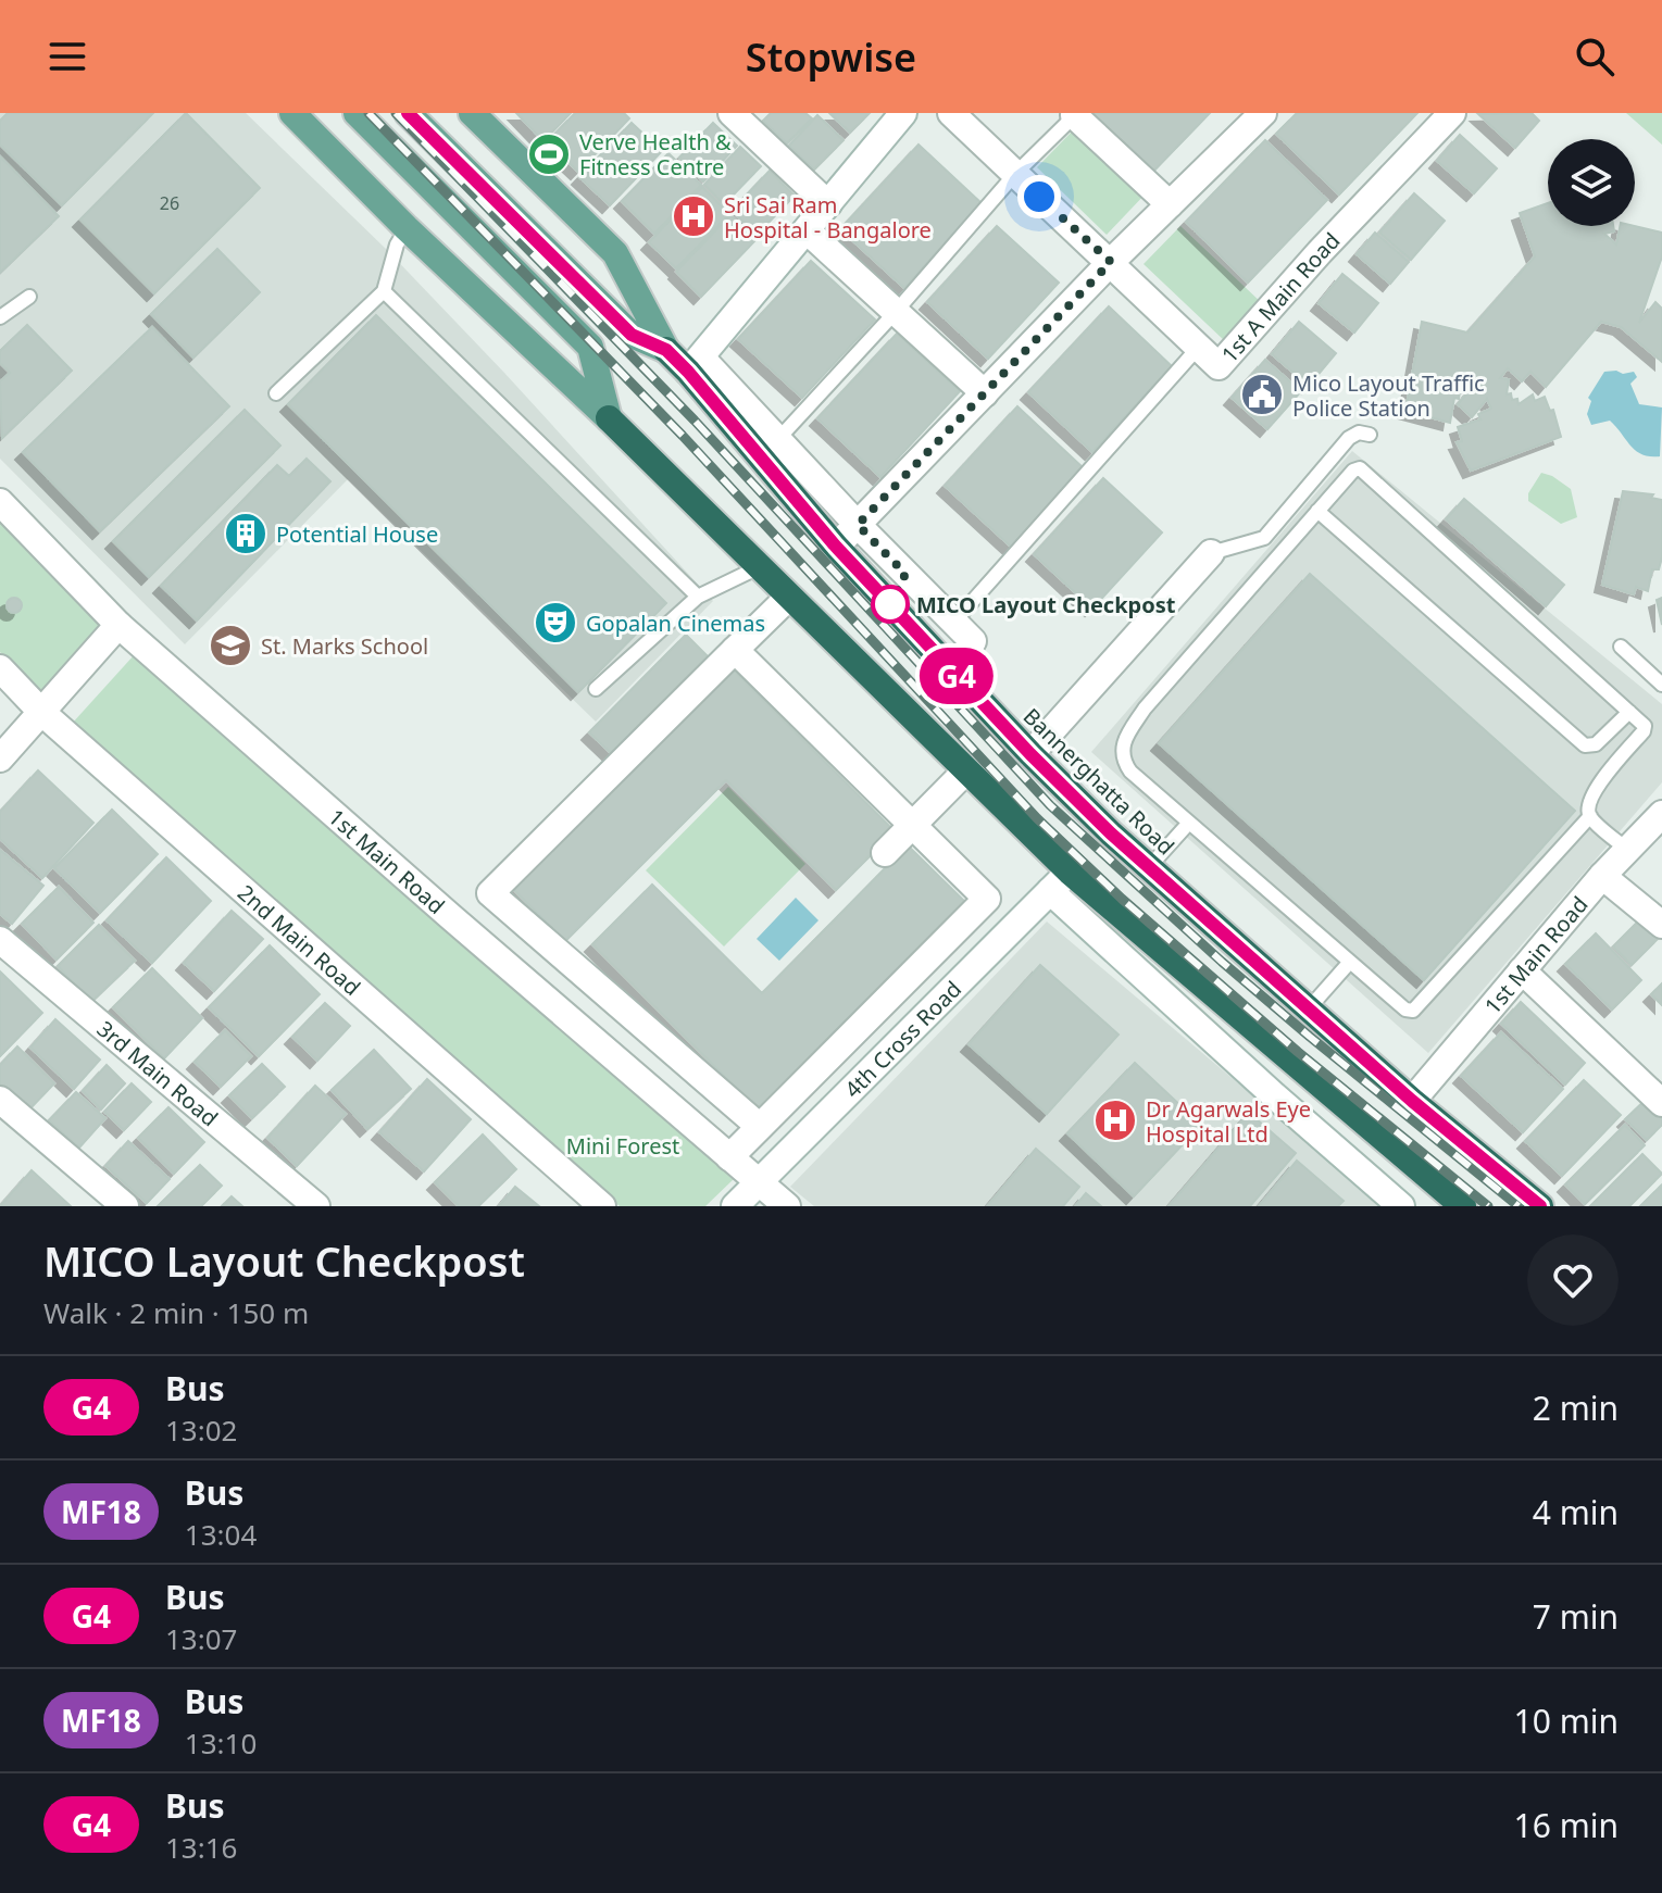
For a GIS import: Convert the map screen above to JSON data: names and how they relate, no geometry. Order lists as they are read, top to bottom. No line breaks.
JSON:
{"streets":{"highway":["Bannerghatta Road"],"street":["1st A Main Road","1st Main Road","2nd Main Road","4th Cross Road","3rd Main Road"]},"crossings":[["Bannerghatta Road","1st Main Road"],["1st Main Road","4th Cross Road"]],"parks":["Mini Forest"],"places":{"sports":["Verve Health & Fitness Centre"],"hospital":["Sri Sai Ram Hospital - Bangalore","Dr Agarwals Eye Hospital Ltd"],"public building":["Mico Layout Traffic Police Station"],"building":["Potential House"],"other":["MICO Layout Checkpost"],"theatre":["Gopalan Cinemas"],"school or university":["St. Marks School"]},"lines":["bus line G4"],"house_numbers":["26"],"page":{"header":"Stopwise","on_map":"G4","heading":["MICO Layout Checkpost","Walk · 2 min · 150 m"],"list":[{"mark":"G4","name":"Bus","note":"13:02","value":"2 min"},{"mark":"MF18","name":"Bus","note":"13:04","value":"4 min"},{"mark":"G4","name":"Bus","note":"13:07","value":"7 min"},{"mark":"MF18","name":"Bus","note":"13:10","value":"10 min"},{"mark":"G4","name":"Bus","note":"13:16","value":"16 min"}]}}
